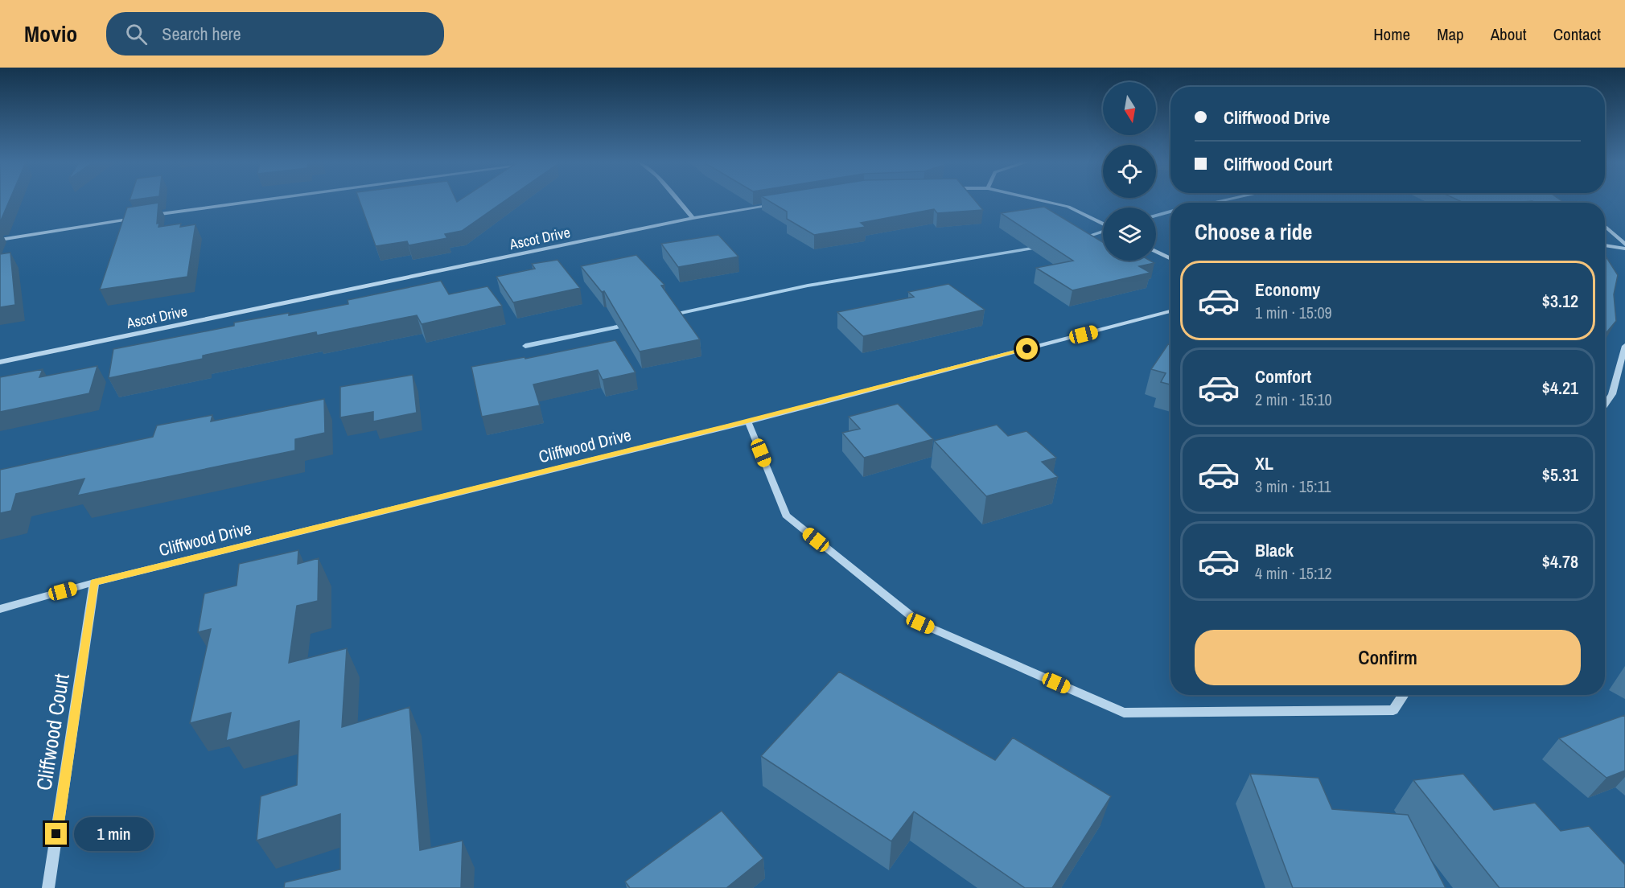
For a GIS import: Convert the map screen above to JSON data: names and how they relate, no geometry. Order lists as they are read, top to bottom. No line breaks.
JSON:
{"streets":{"street":["Ascot Drive","Cliffwood Drive","Cliffwood Court"]},"crossings":[["Cliffwood Drive","Cliffwood Court"]],"north":"bottom","page":{"header":"Movio","search":"Search here","nav":["Home","Map","About","Contact"],"banner":["Cliffwood Drive","Cliffwood Court"],"heading":"Choose a ride","list":[{"name":"Economy","note":"1 min · 15:09","value":"$3.12"},{"name":"Comfort","note":"2 min · 15:10","value":"$4.21"},{"name":"XL","note":"3 min · 15:11","value":"$5.31"},{"name":"Black","note":"4 min · 15:12","value":"$4.78"}],"buttons":"Confirm","bubble":"1 min"}}
